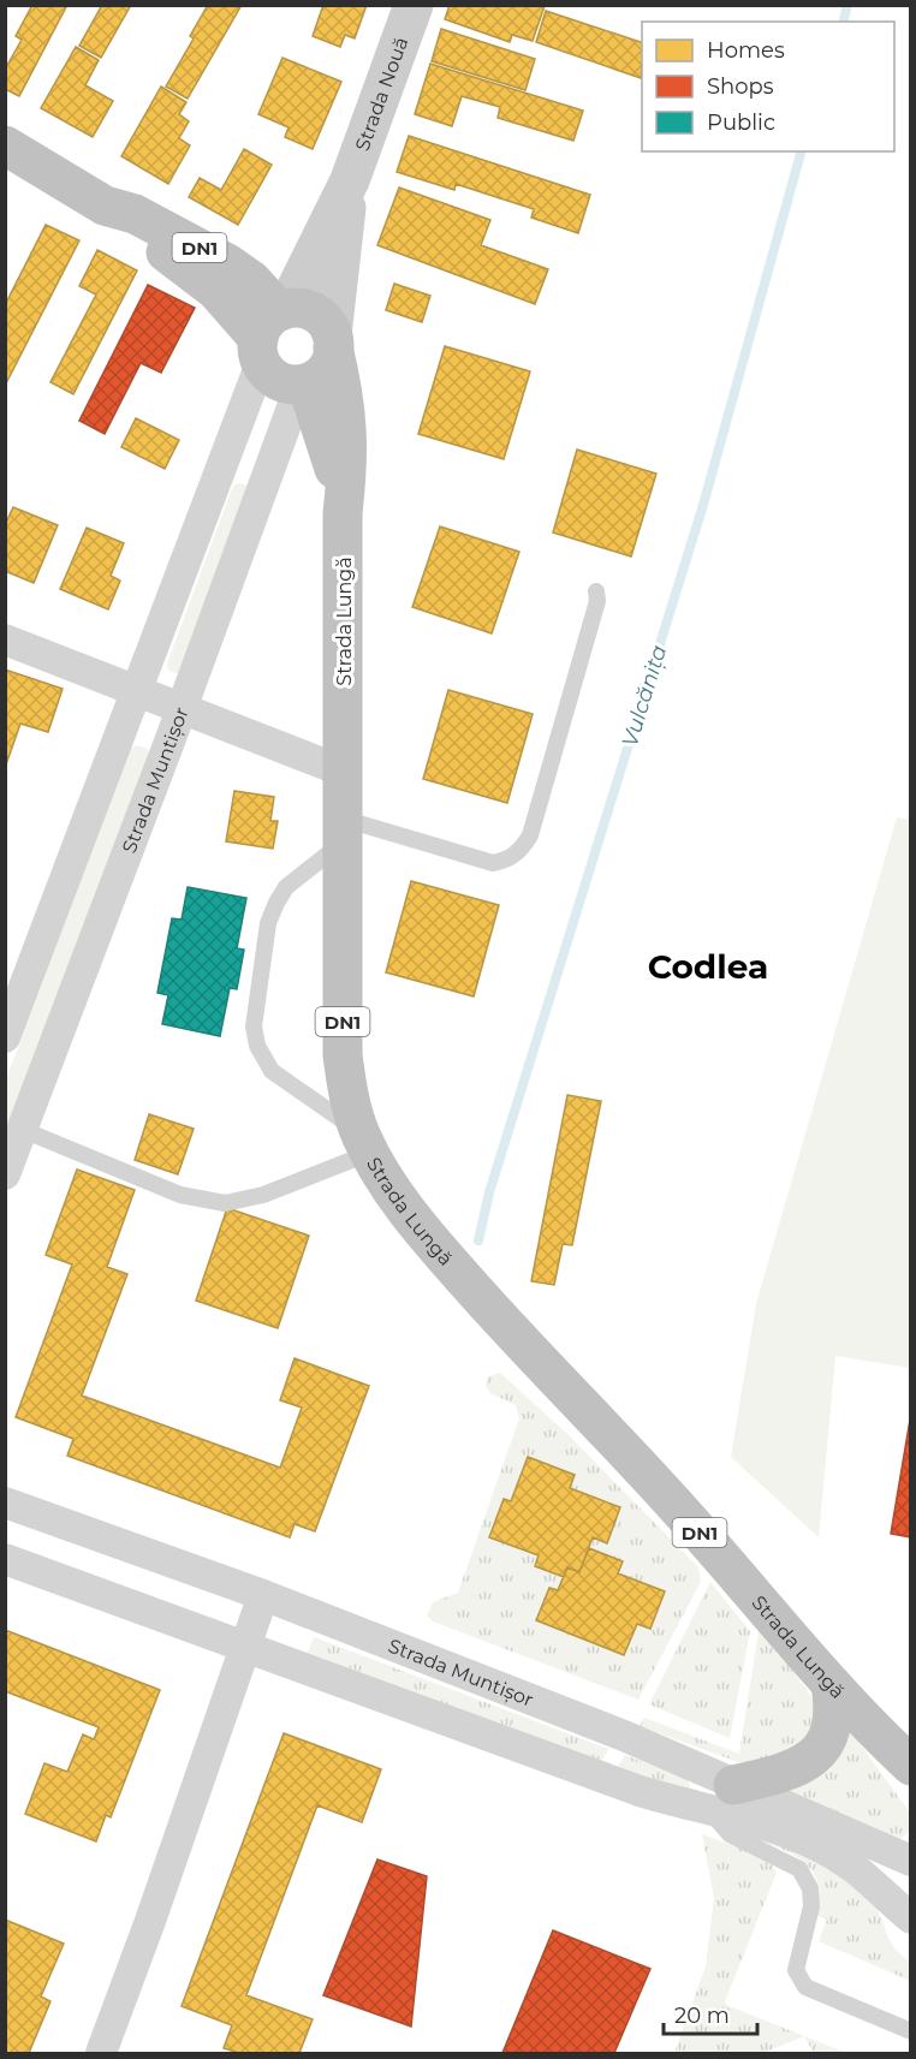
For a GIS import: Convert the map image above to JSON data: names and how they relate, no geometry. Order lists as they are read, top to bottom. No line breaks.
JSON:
{"streets":{"highway":["DN1","Strada Lungă"],"main road":["Strada Nouă"],"street":["Strada Muntișor"]},"crossings":[["Strada Nouă","DN1"],["Strada Nouă","Strada Lungă"],["Strada Nouă","Strada Muntișor"],["DN1","Strada Lungă"],["DN1","Strada Muntișor"],["Strada Lungă","Strada Muntișor"]],"districts":["Codlea"],"water":["Vulcănița"],"legend":["Homes","Shops","Public"],"scale_bar":"20 m"}
